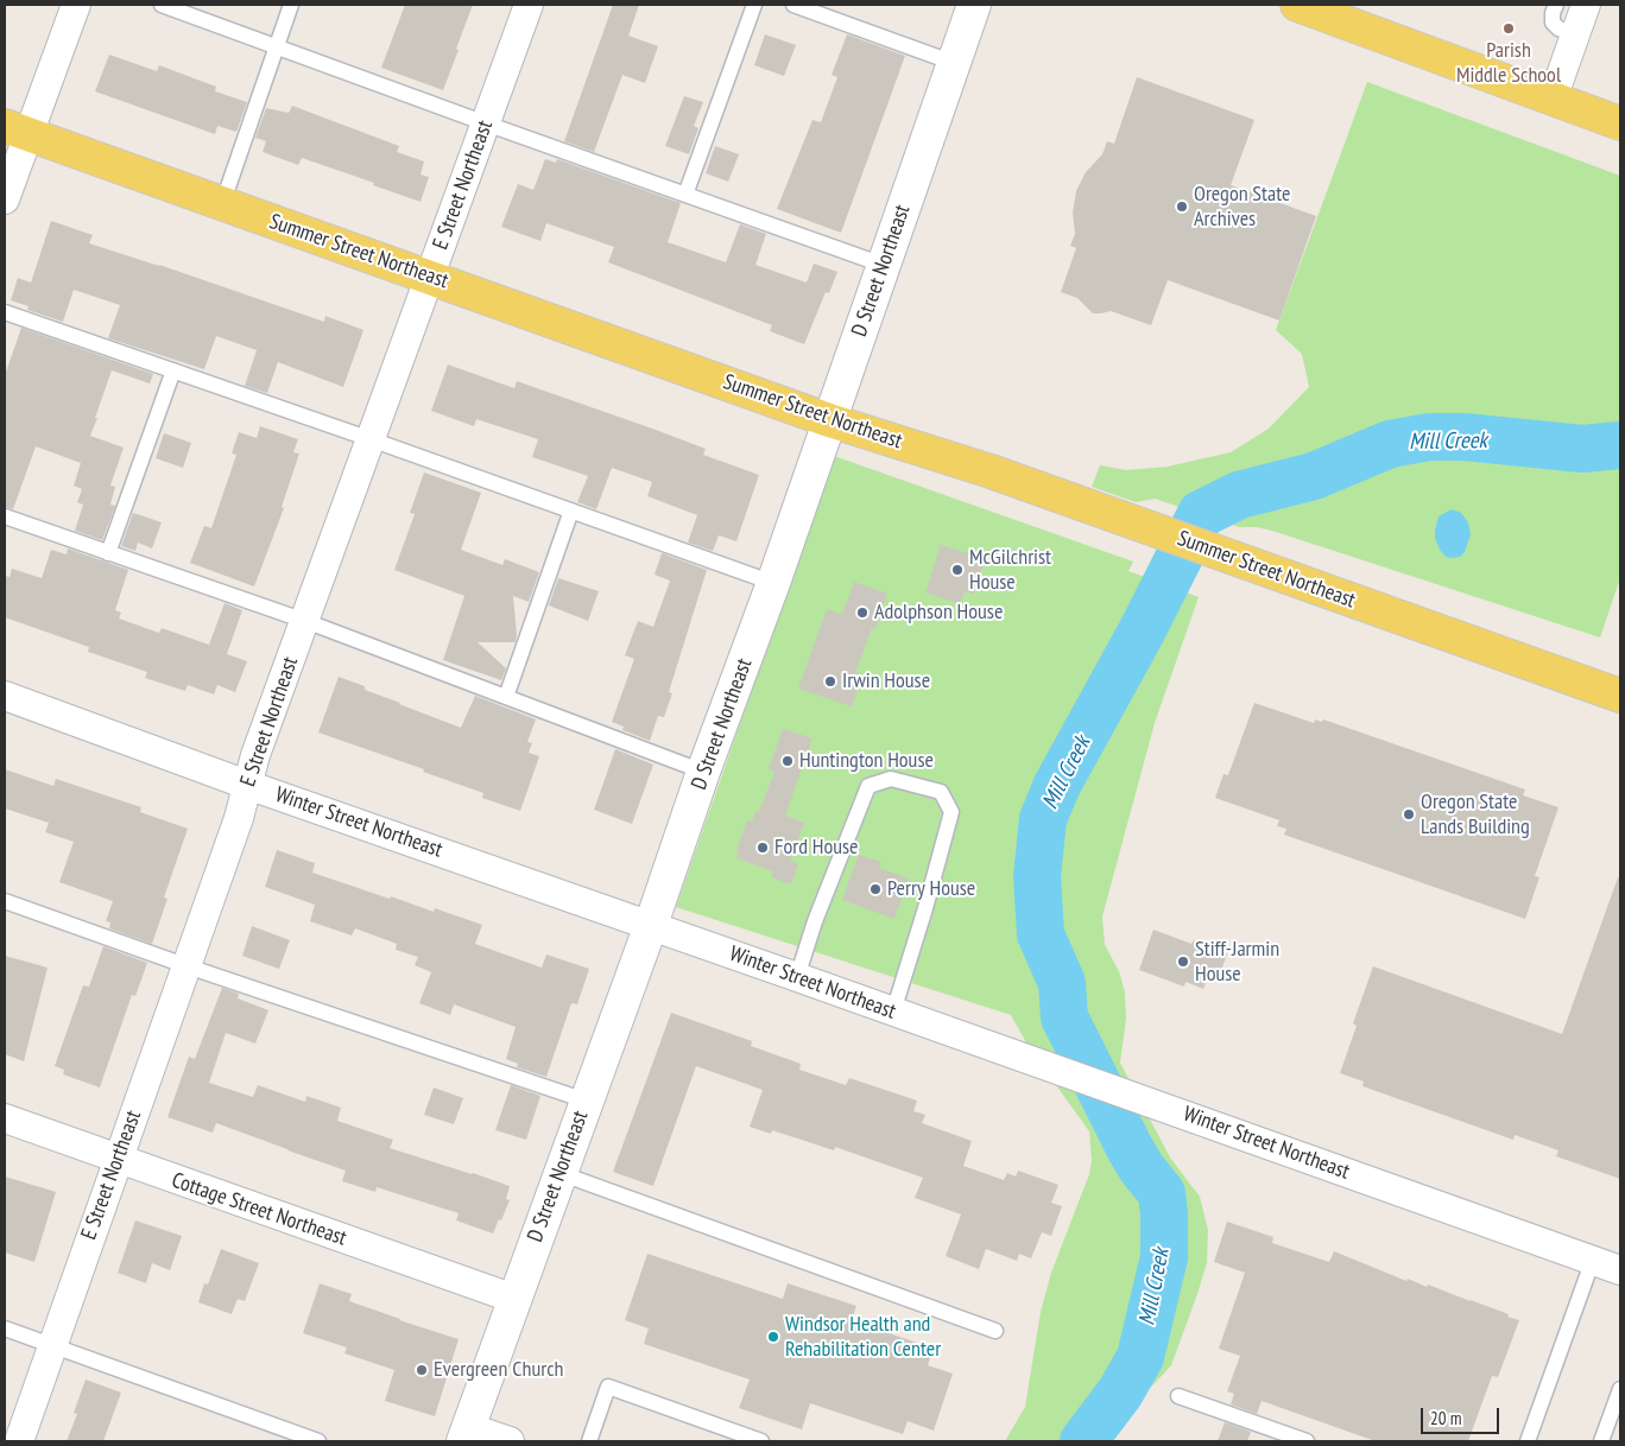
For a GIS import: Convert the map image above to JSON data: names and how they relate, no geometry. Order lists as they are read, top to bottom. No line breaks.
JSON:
{"streets":{"main road":["Summer Street Northeast"],"street":["E Street Northeast","D Street Northeast","Winter Street Northeast","Cottage Street Northeast"]},"crossings":[["E Street Northeast","Summer Street Northeast"],["E Street Northeast","Winter Street Northeast"],["E Street Northeast","Cottage Street Northeast"],["Summer Street Northeast","D Street Northeast"],["D Street Northeast","Winter Street Northeast"],["D Street Northeast","Cottage Street Northeast"]],"water":["Mill Creek"],"places":["Parish Middle School","Oregon State Archives","McGilchrist House","Adolphson House","Irwin House","Huntington House","Oregon State Lands Building","Ford House","Perry House","Stiff-Jarmin House","Windsor Health and Rehabilitation Center","Evergreen Church"],"scale_bar":"20 m"}
